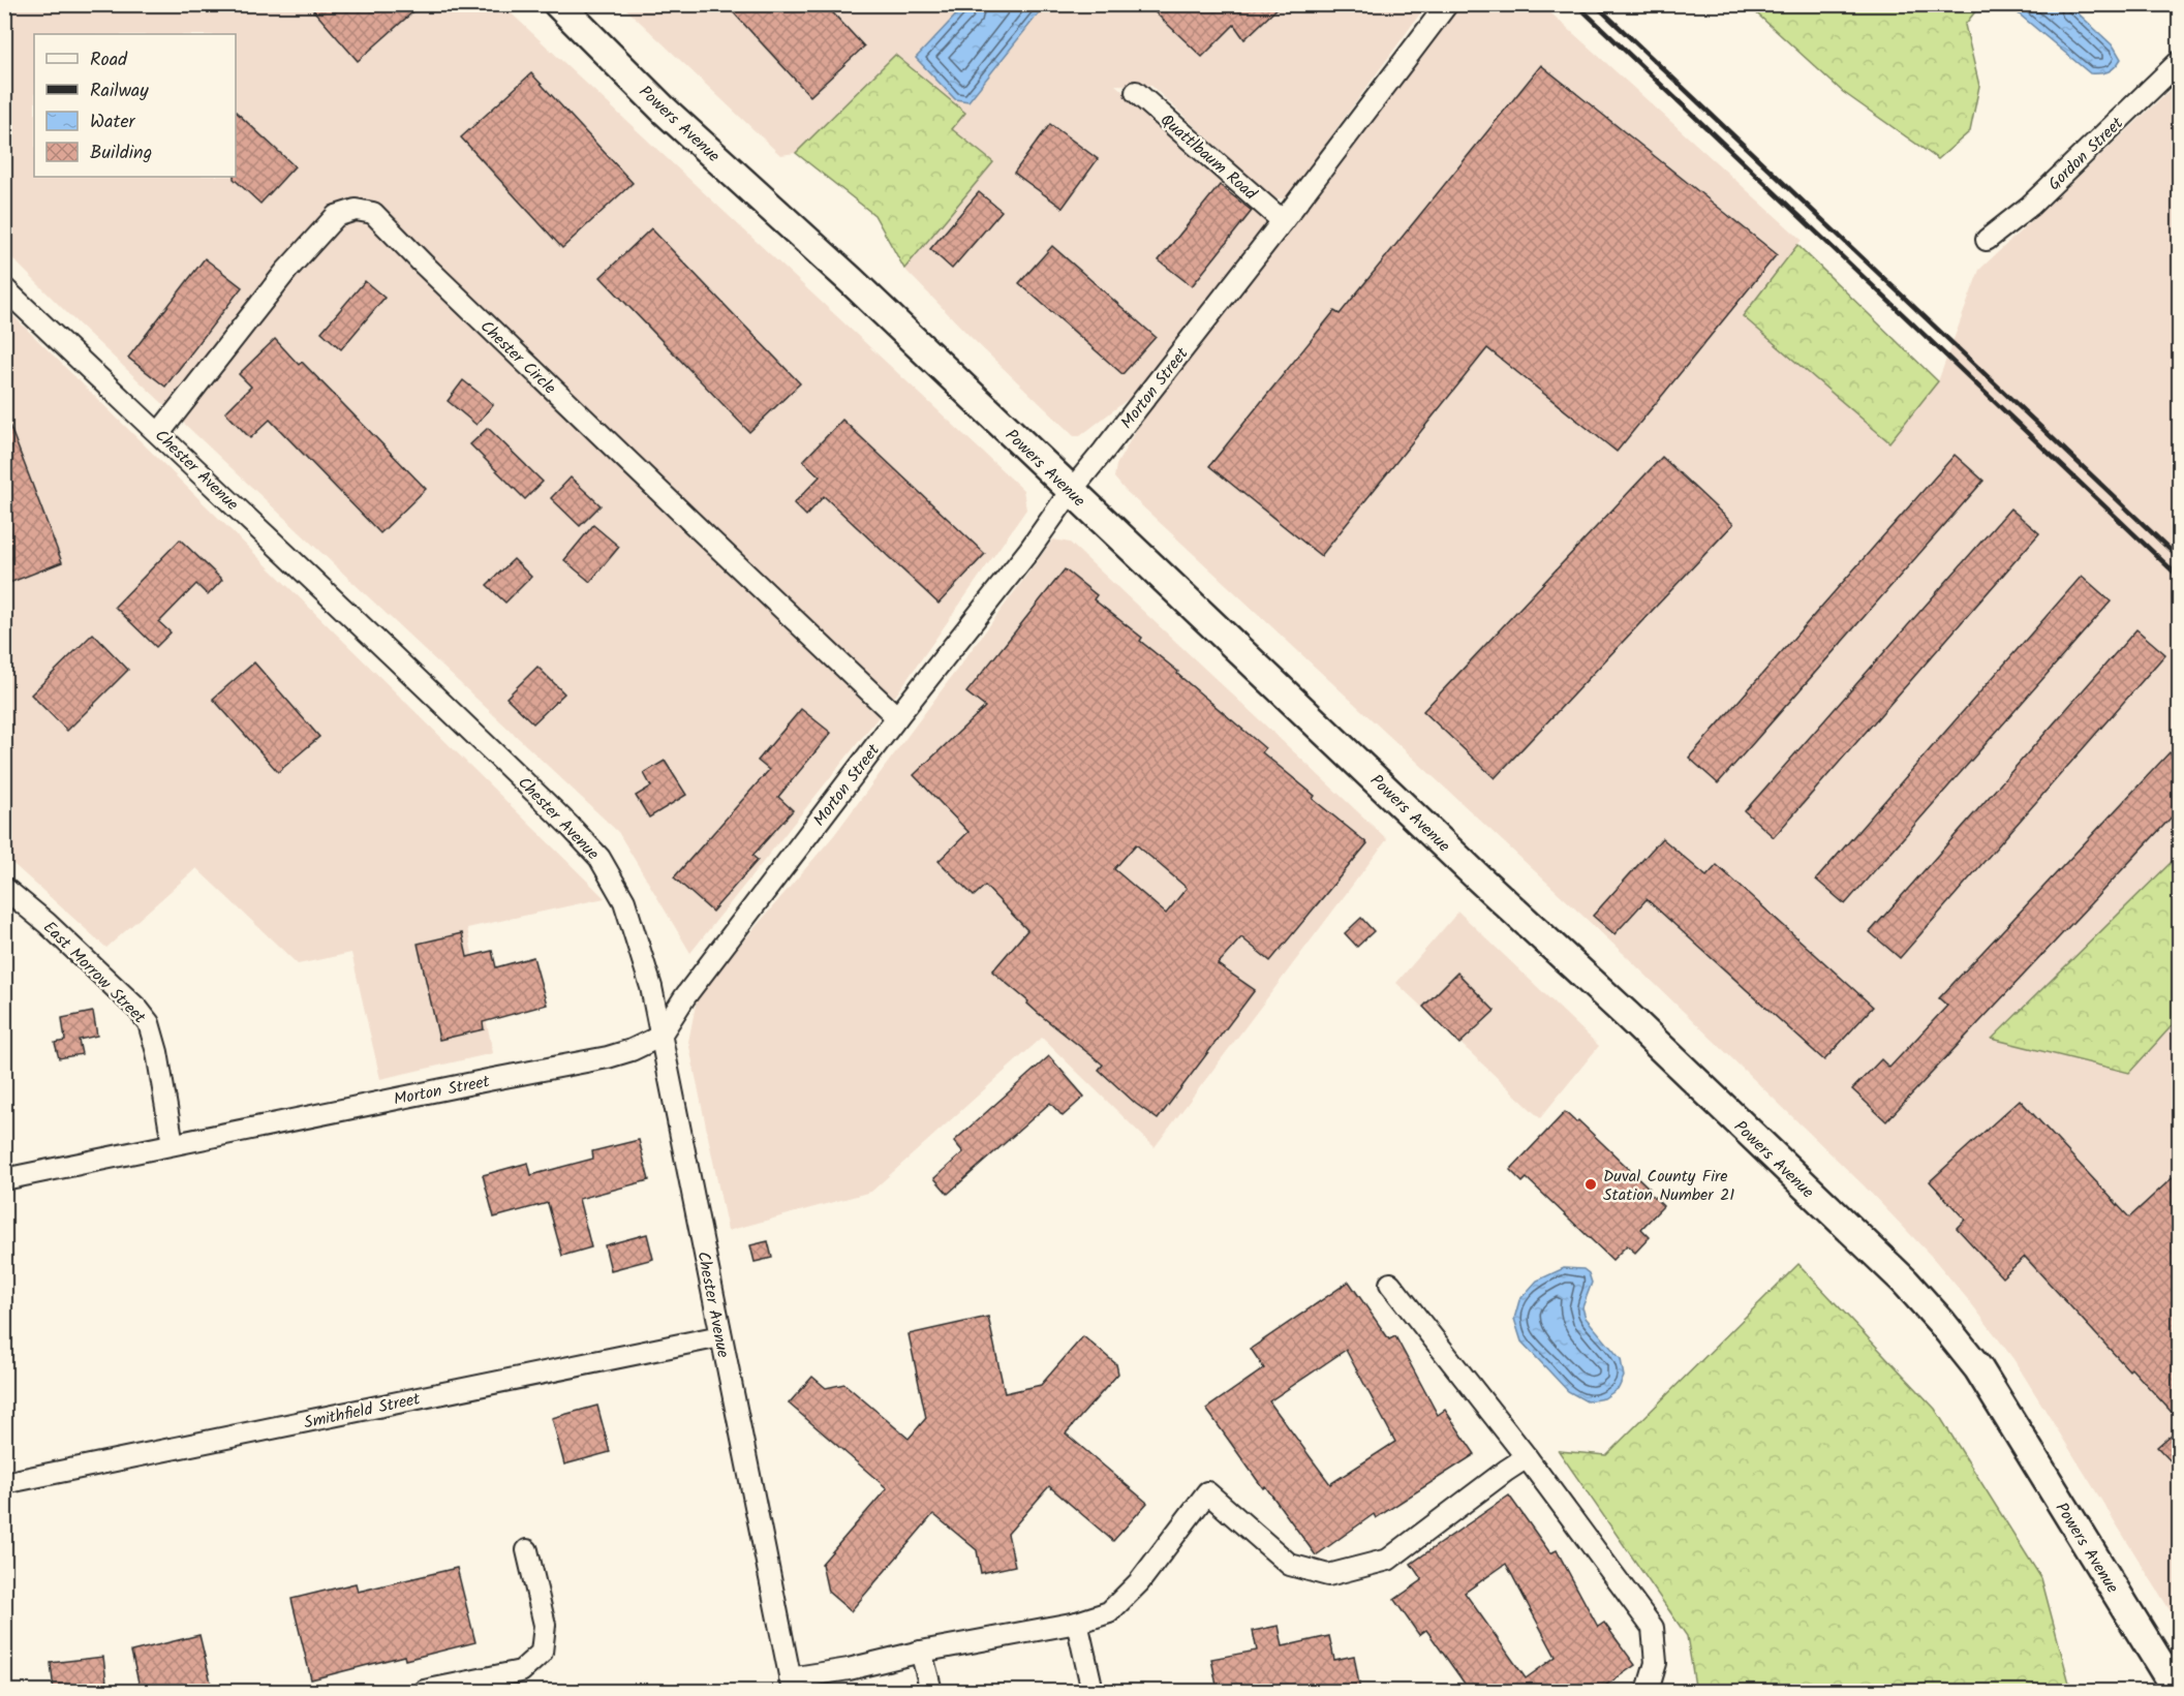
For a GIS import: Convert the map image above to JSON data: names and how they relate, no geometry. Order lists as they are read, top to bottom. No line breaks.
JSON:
{"streets":{"street":["Powers Avenue","Gordon Street","Quattlbaum Road","Chester Circle","Morton Street","Chester Avenue","East Morrow Street","Smithfield Street"]},"crossings":[["Powers Avenue","Morton Street"],["Quattlbaum Road","Morton Street"],["Chester Circle","Morton Street"],["Chester Circle","Chester Avenue"],["Morton Street","Chester Avenue"],["Morton Street","East Morrow Street"],["Chester Avenue","Smithfield Street"]],"places":["Duval County Fire Station Number 21"],"legend":["Road","Railway","Water","Building"]}
